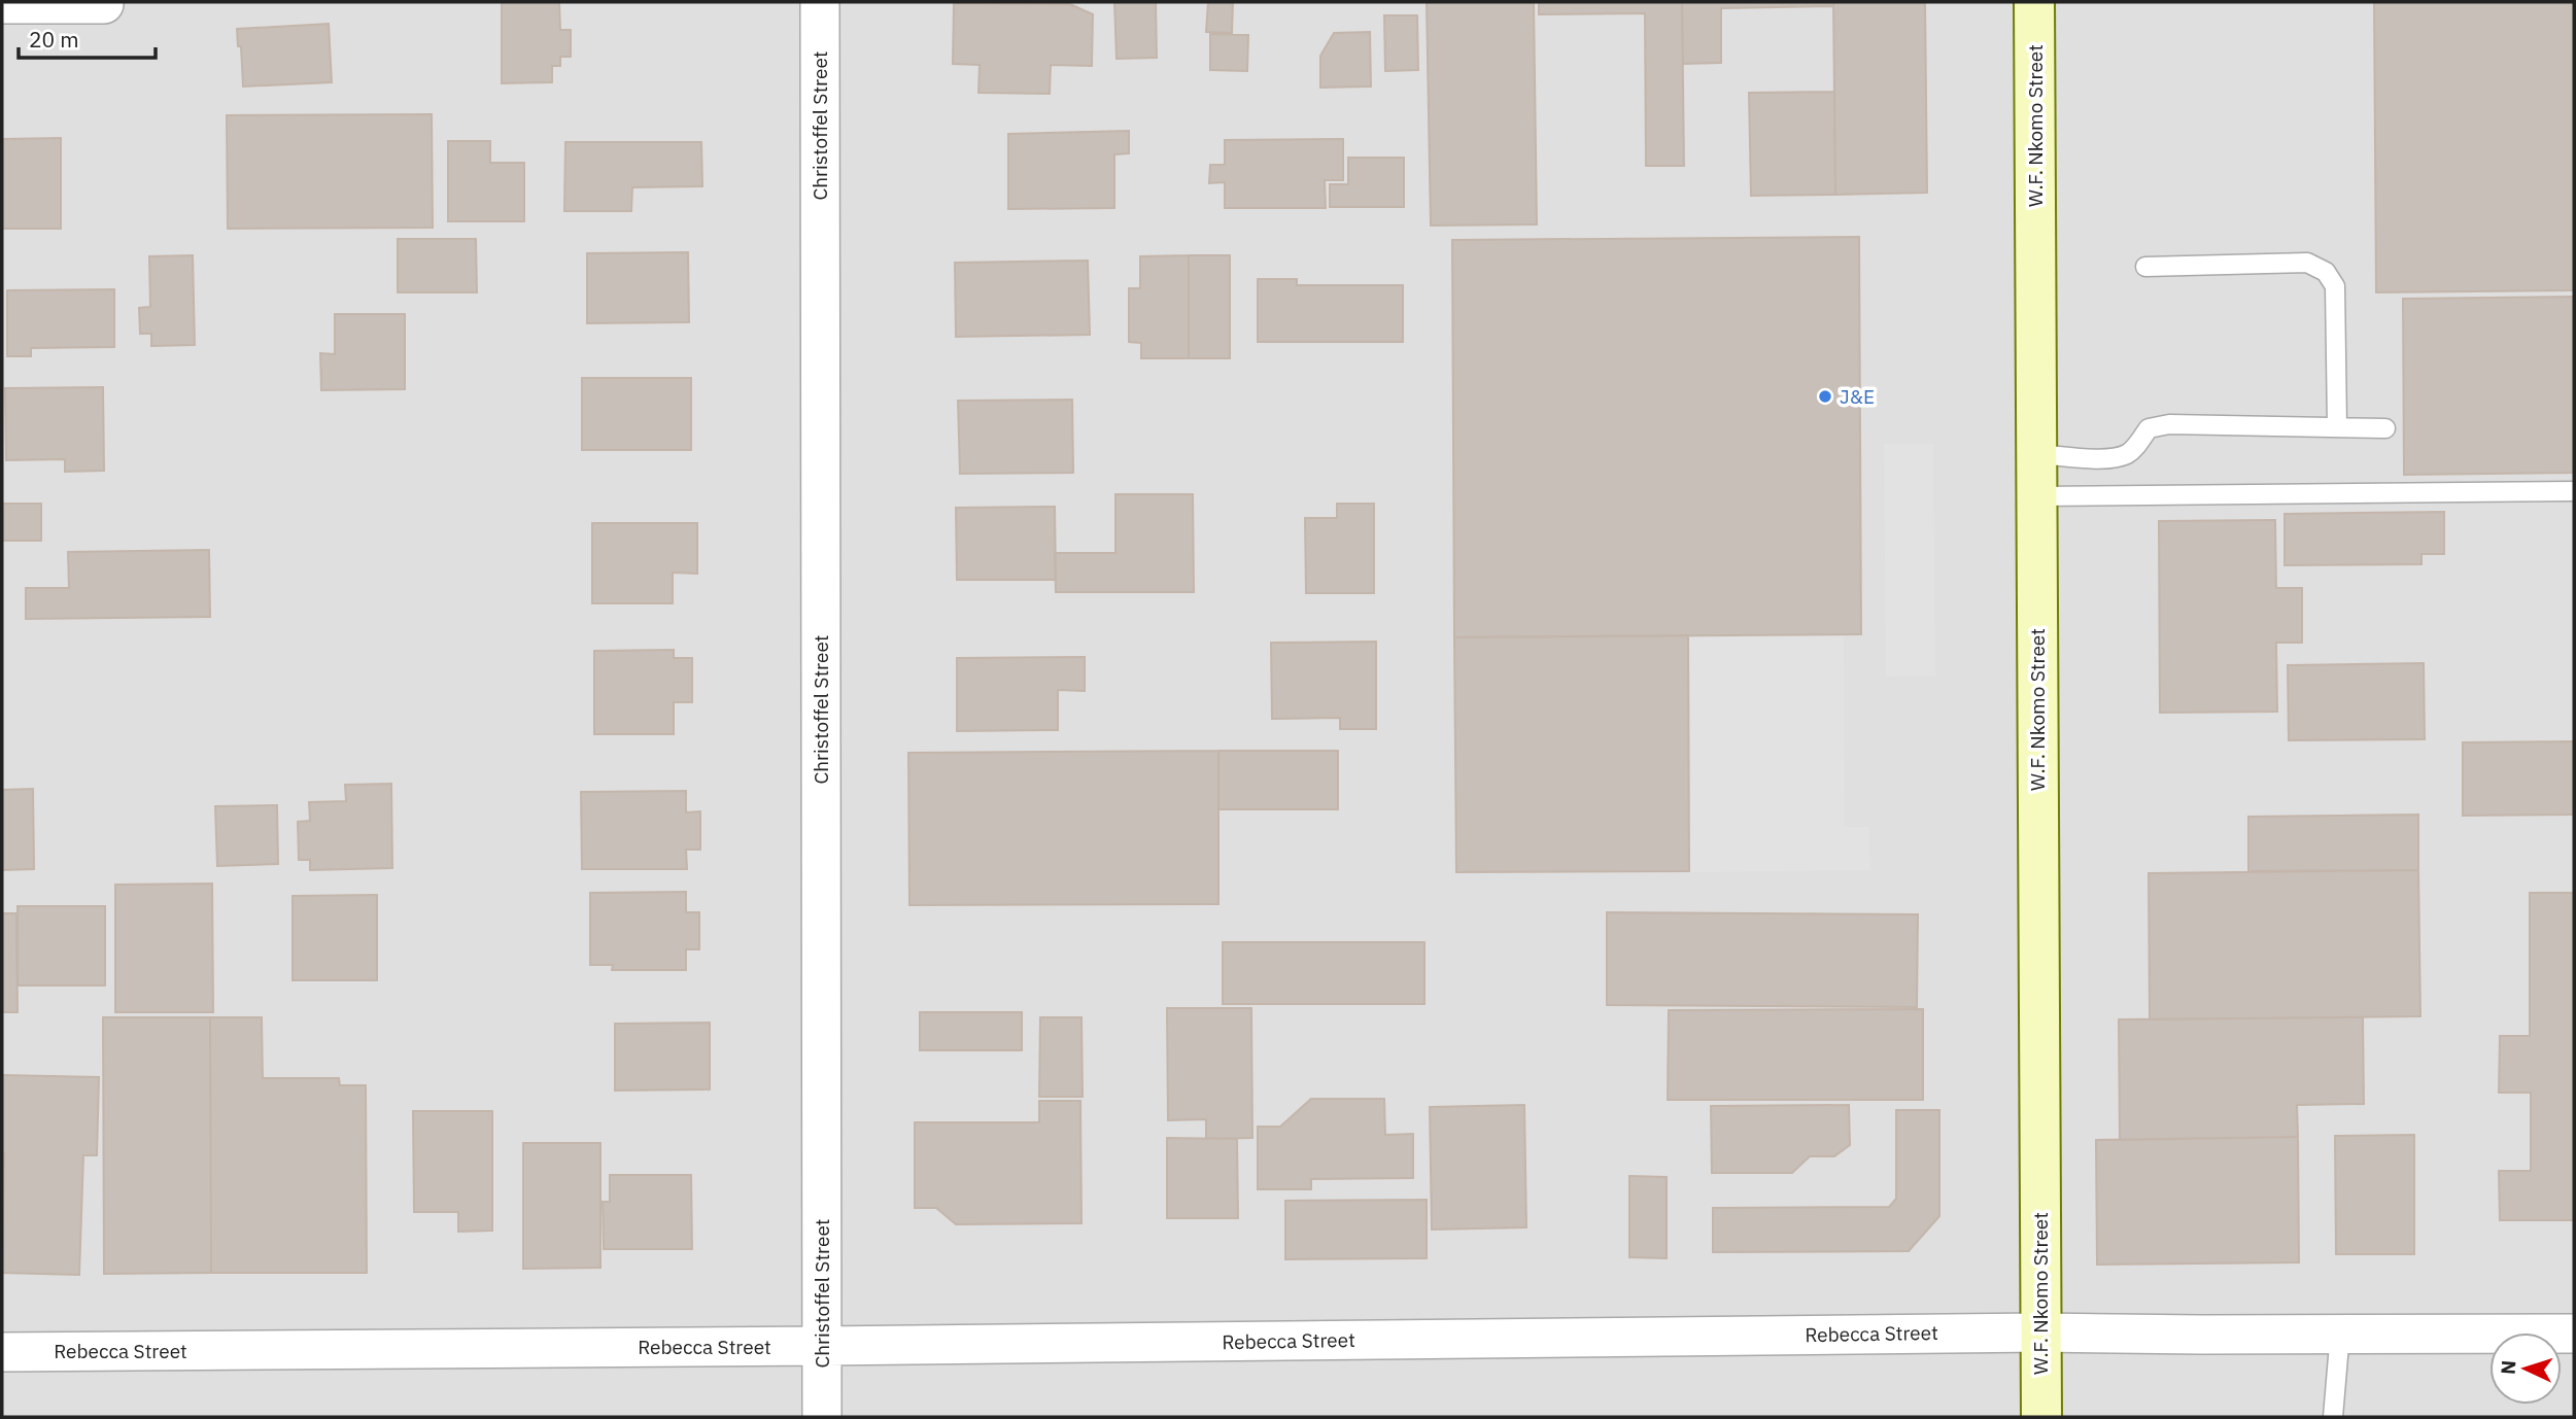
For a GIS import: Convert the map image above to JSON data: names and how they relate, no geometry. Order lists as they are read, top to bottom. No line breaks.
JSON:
{"streets":{"main road":["W.F. Nkomo Street"],"street":["Christoffel Street","Rebecca Street"]},"crossings":[["Christoffel Street","Rebecca Street"],["W.F. Nkomo Street","Rebecca Street"]],"places":["J&E"],"scale_bar":"20 m","north":"left"}
